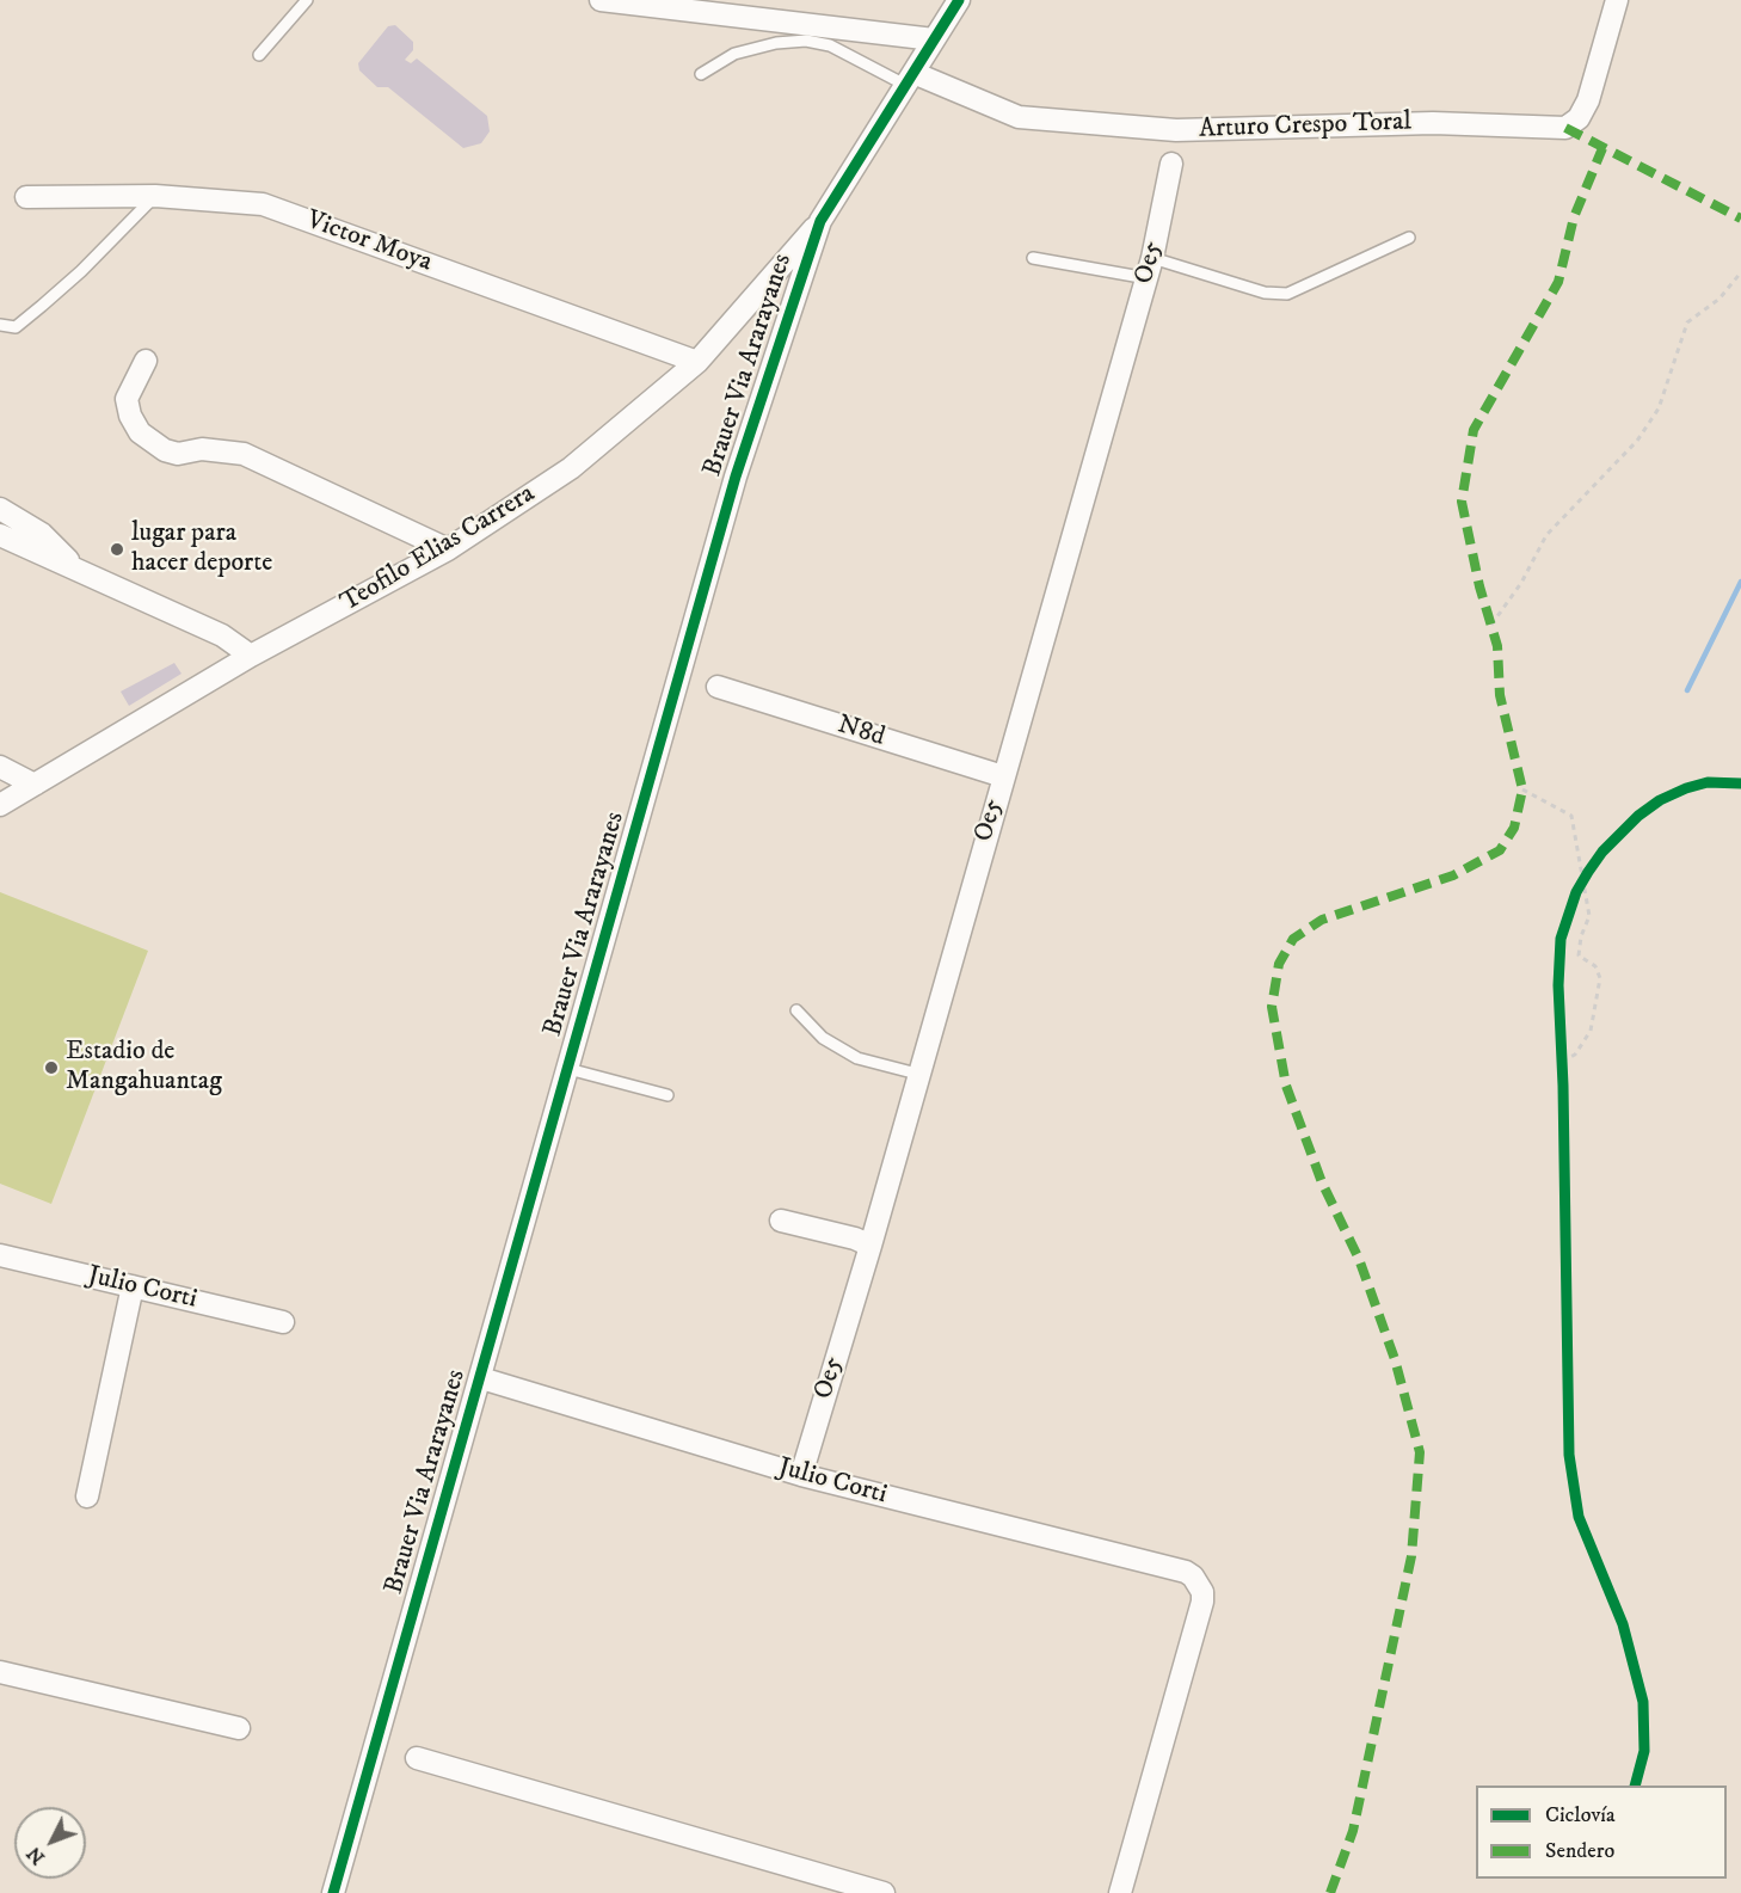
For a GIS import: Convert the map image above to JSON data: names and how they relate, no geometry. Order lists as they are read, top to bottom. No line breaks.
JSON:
{"streets":{"street":["Arturo Crespo Toral","Victor Moya","Oe5","Brauer Via Ararayanes","Teofilo Elias Carrera","N8d","Julio Corti"]},"crossings":[["Arturo Crespo Toral","Brauer Via Ararayanes"],["Victor Moya","Teofilo Elias Carrera"],["Oe5","N8d"],["Oe5","Julio Corti"],["Brauer Via Ararayanes","Teofilo Elias Carrera"],["Brauer Via Ararayanes","Julio Corti"]],"places":["lugar para hacer deporte","Estadio de Mangahuantag"],"legend":["Ciclovía","Sendero"],"north":"bottom left"}
